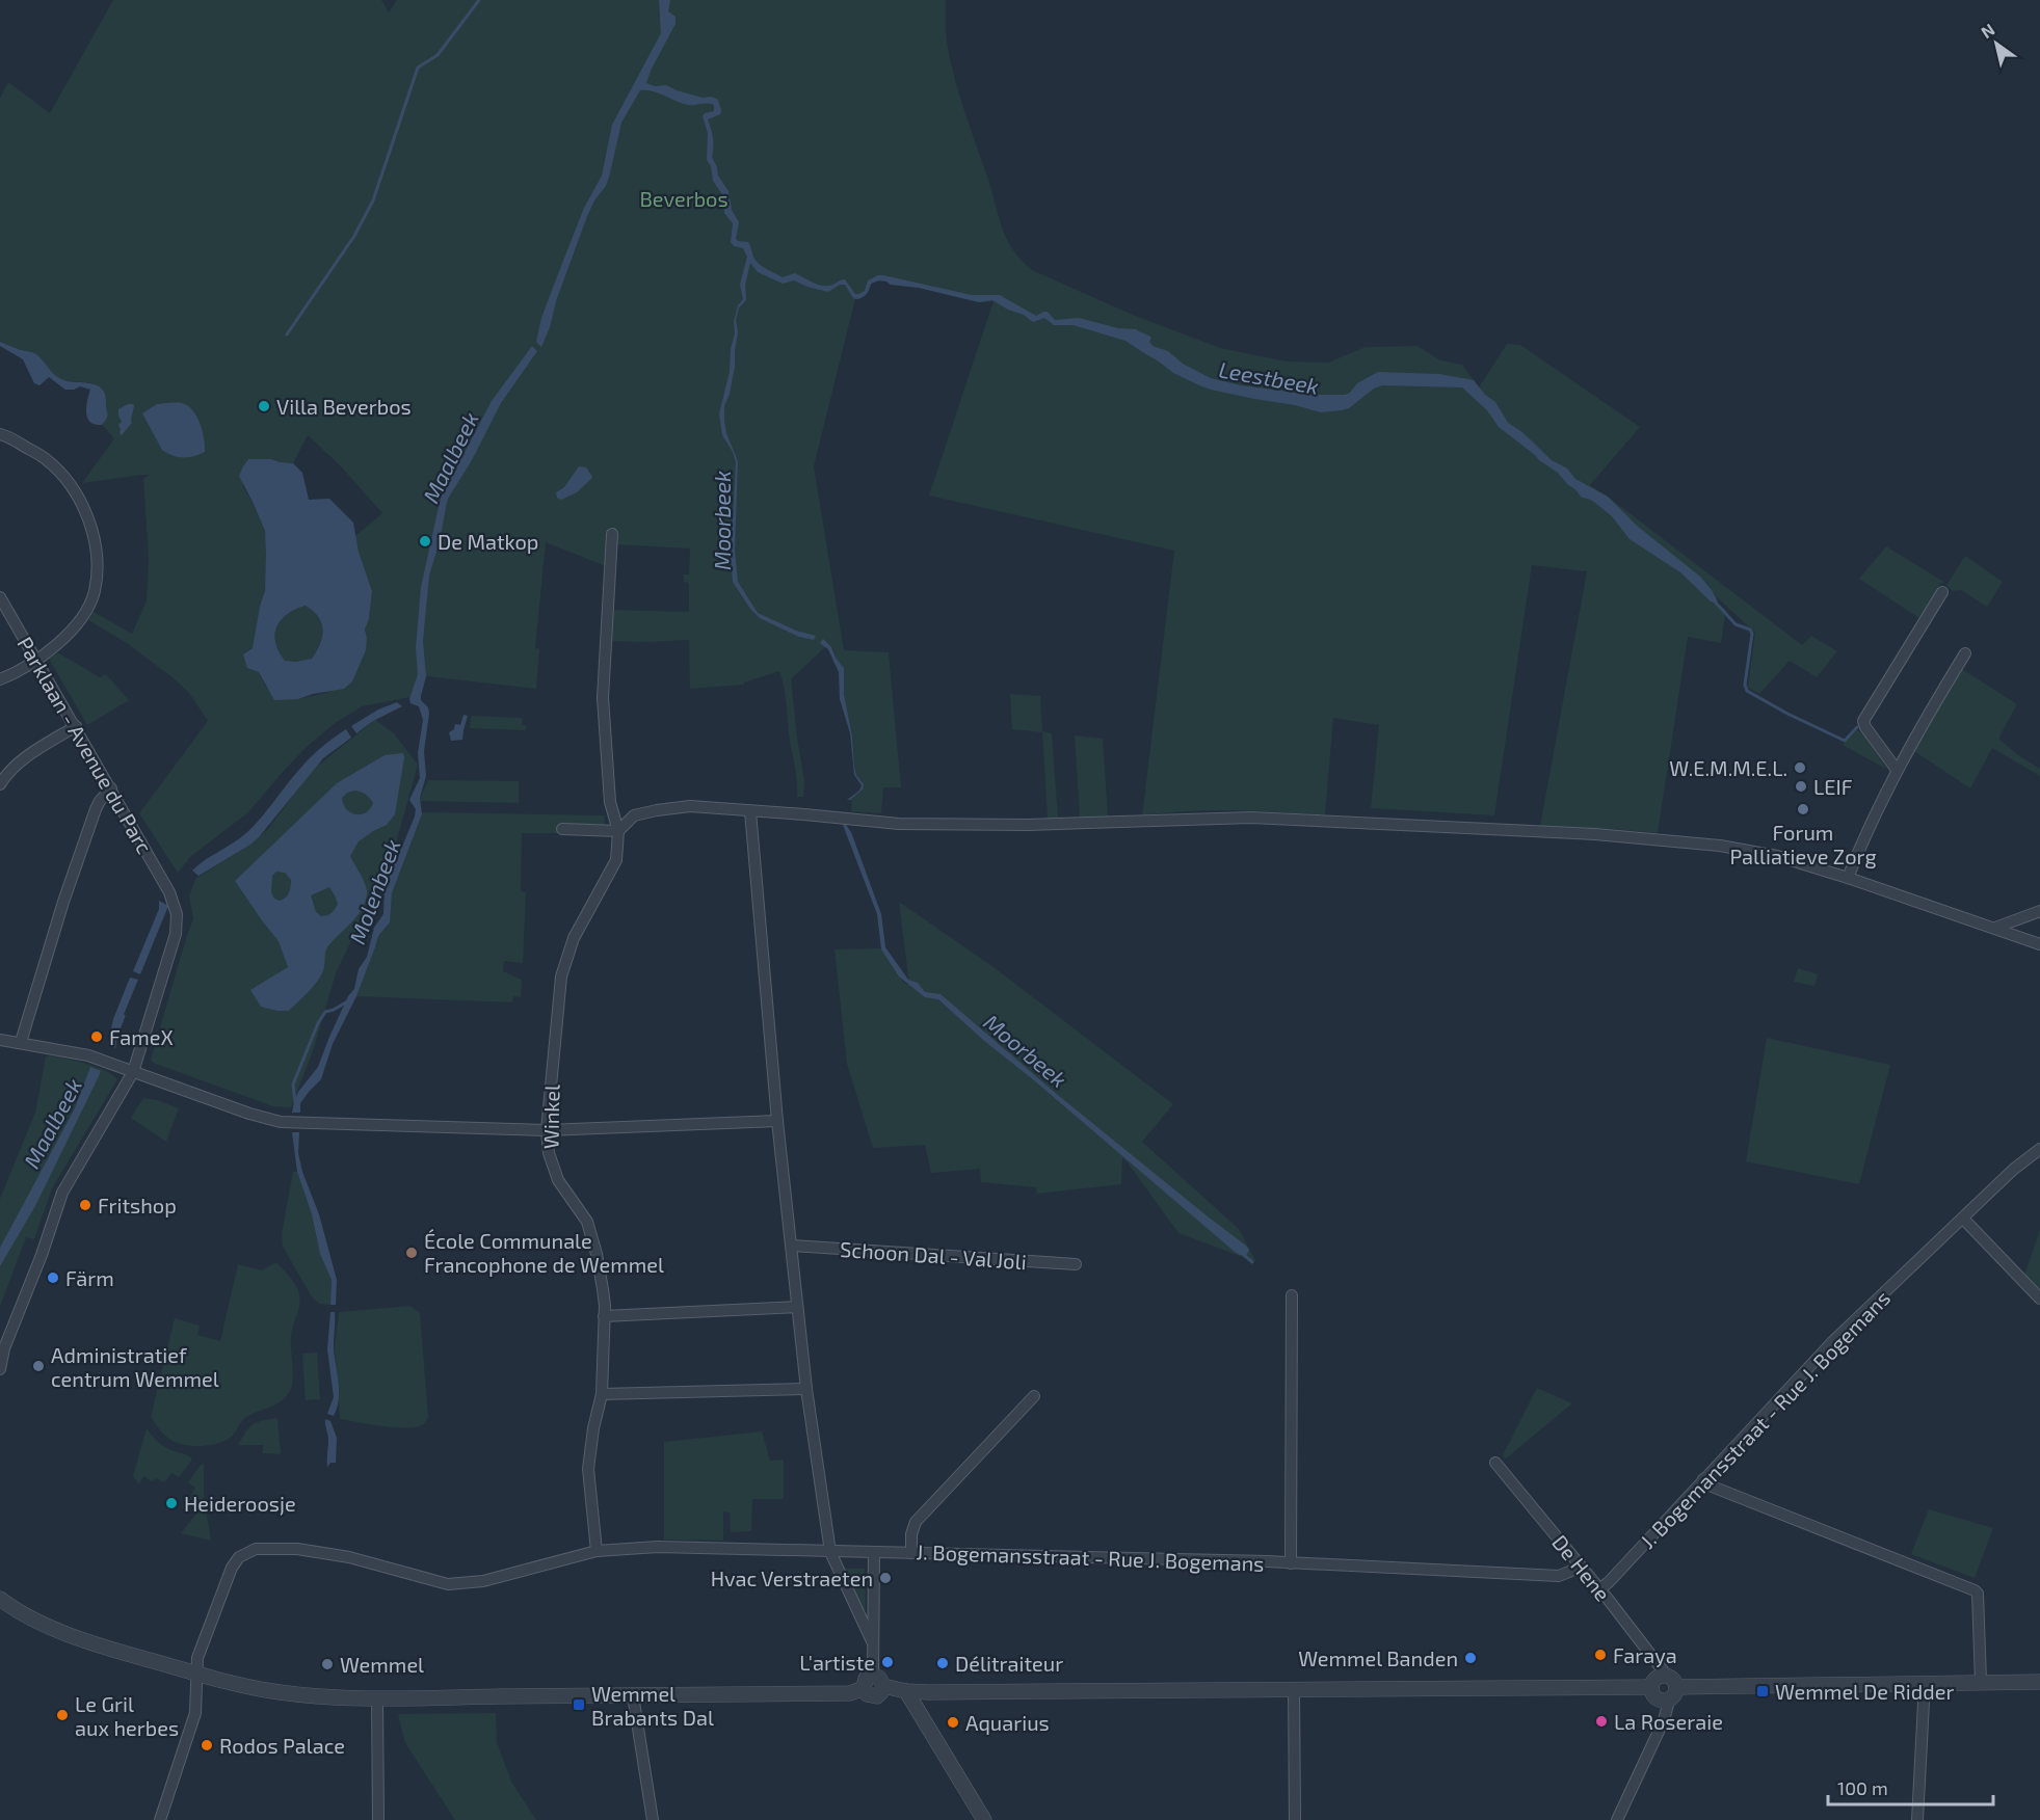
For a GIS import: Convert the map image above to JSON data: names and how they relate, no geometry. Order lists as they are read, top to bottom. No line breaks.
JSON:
{"streets":{"street":["Parklaan - Avenue du Parc","Winkel","Schoon Dal - Val Joli","J. Bogemansstraat - Rue J. Bogemans","De Hene"]},"crossings":[["Winkel","J. Bogemansstraat - Rue J. Bogemans"],["J. Bogemansstraat - Rue J. Bogemans","De Hene"]],"water":["Leestbeek","Maalbeek","Moorbeek","Molenbeek"],"parks":["Beverbos"],"places":{"other":["Villa Beverbos","De Matkop","W.E.M.M.E.L.","LEIF","Forum Palliatieve Zorg","FameX","Fritshop","École Communale Francophone de Wemmel","Färm","Administratief centrum Wemmel","Heideroosje","Hvac Verstraeten","Faraya","Wemmel Banden","L'artiste","Délitraiteur","Wemmel","Le Gril aux herbes","La Roseraie","Aquarius","Rodos Palace"],"transit":["Wemmel De Ridder","Wemmel Brabants Dal"]},"scale_bar":"100 m","north":"top left"}
